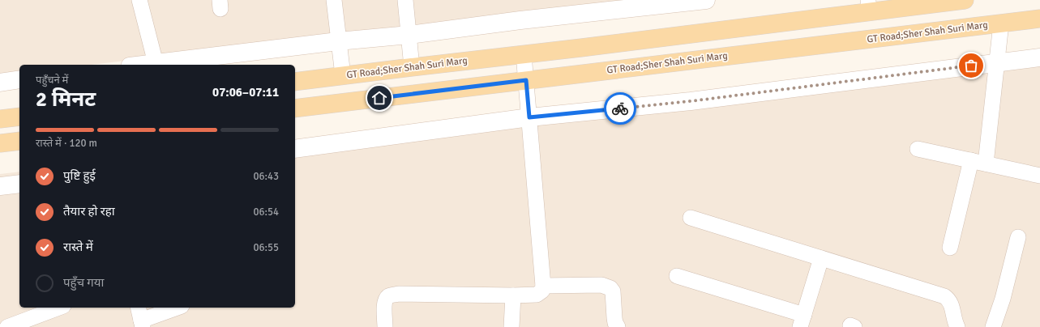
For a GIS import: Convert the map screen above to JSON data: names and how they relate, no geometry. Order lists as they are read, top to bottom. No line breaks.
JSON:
{"streets":{"main road":["GT Road;Sher Shah Suri Marg"]},"page":{"heading":["2 मिनट","पहुँचने में","07:06–07:11"],"bar":"रास्ते में · 120 m","list":[["पुष्टि हुई","06:43"],["तैयार हो रहा","06:54"],["रास्ते में","06:55"],"पहुँच गया"]}}
